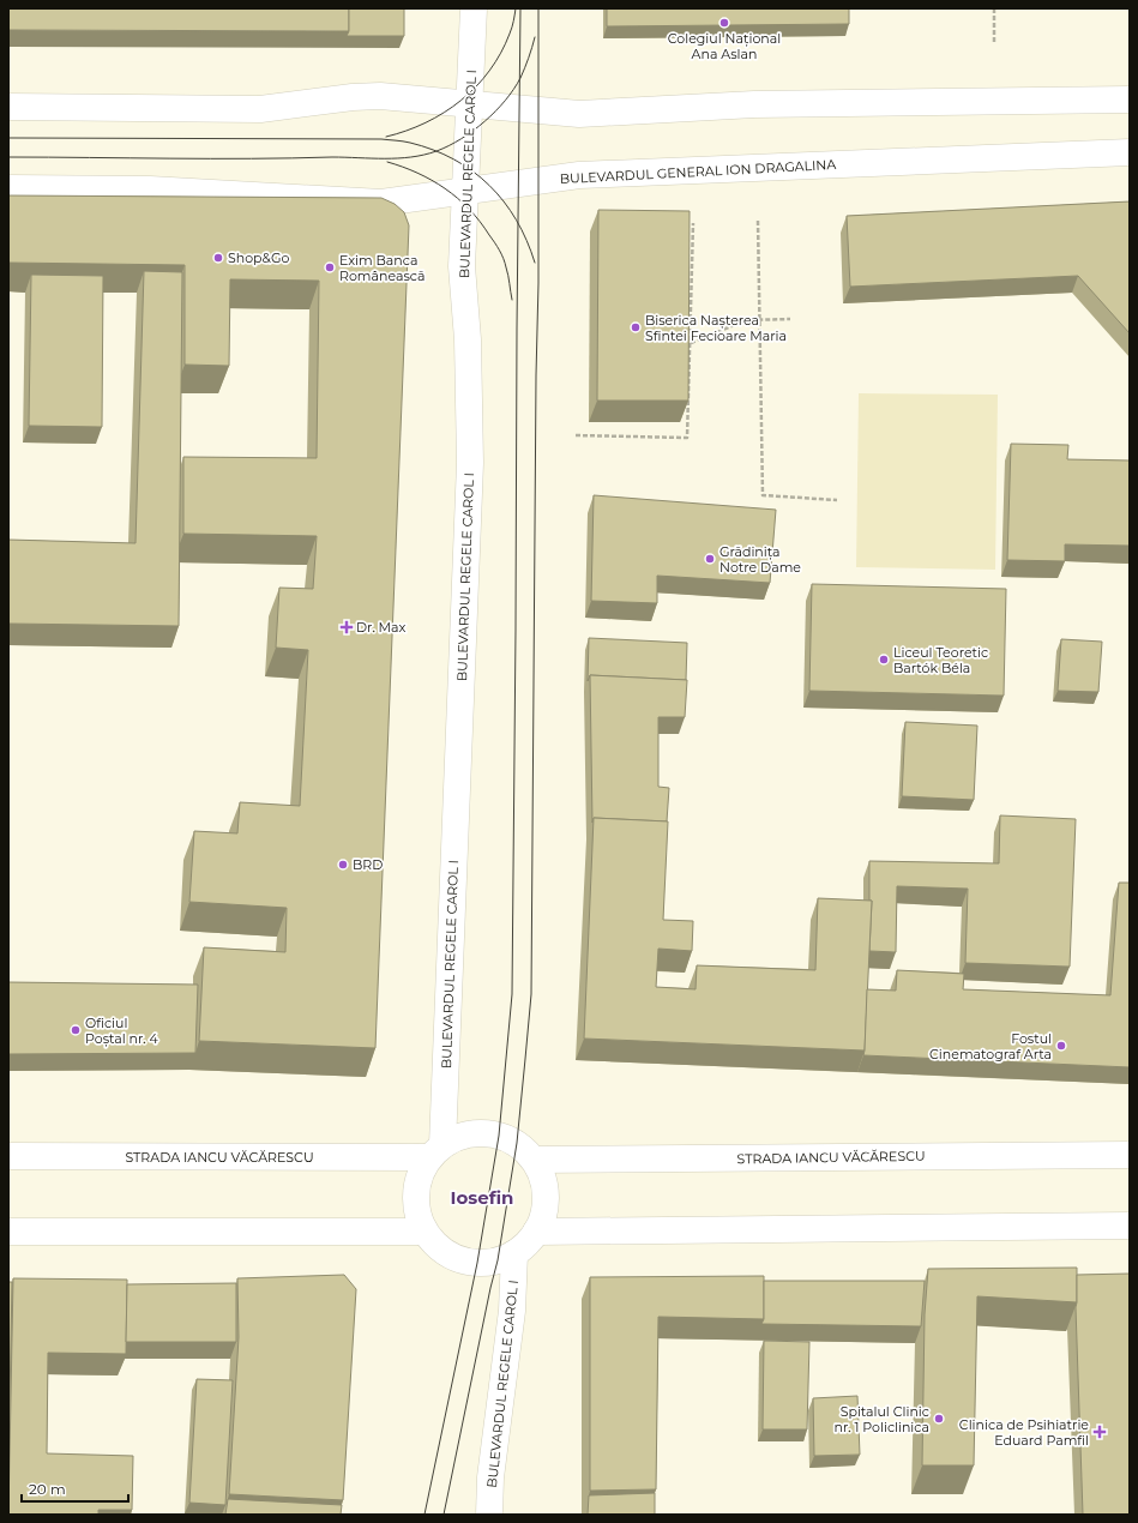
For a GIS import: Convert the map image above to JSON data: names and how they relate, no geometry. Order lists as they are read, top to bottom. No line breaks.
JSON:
{"streets":{"street":["BULEVARDUL GENERAL ION DRAGALINA","BULEVARDUL REGELE CAROL I","STRADA IANCU VĂCĂRESCU"]},"crossings":[["BULEVARDUL GENERAL ION DRAGALINA","BULEVARDUL REGELE CAROL I"],["BULEVARDUL REGELE CAROL I","STRADA IANCU VĂCĂRESCU"]],"districts":["Iosefin"],"places":{"other":["Colegiul Național Ana Aslan","Shop&Go","Exim Banca Românească","Biserica Nașterea Sfintei Fecioare Maria","Grădinița Notre Dame","Liceul Teoretic Bartók Béla","BRD","Oficiul Poștal nr. 4","Fostul Cinematograf Arta","Spitalul Clinic nr. 1 Policlinica"],"health":["Dr. Max","Clinica de Psihiatrie Eduard Pamfil"]},"scale_bar":"20 m"}
